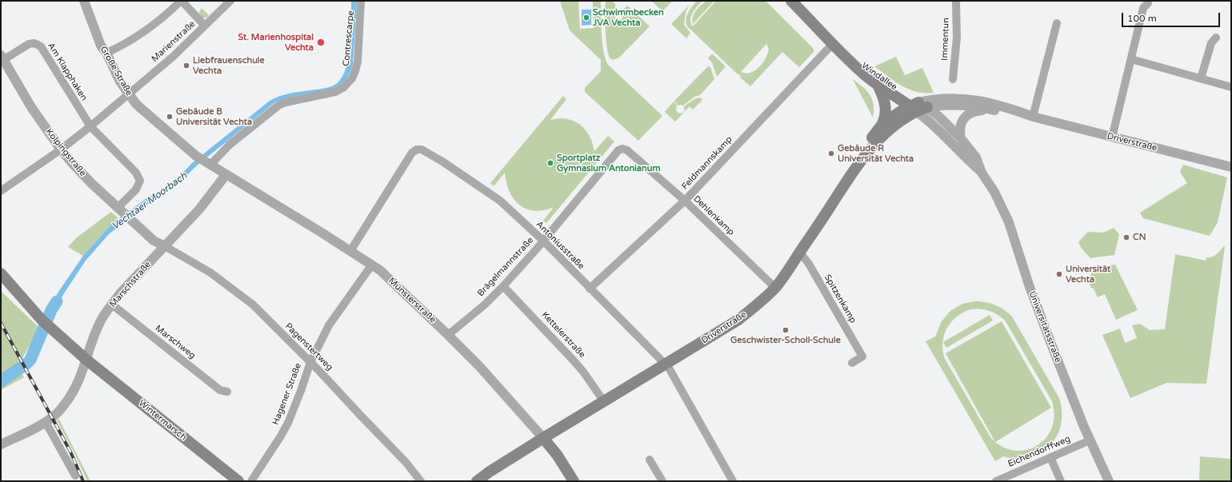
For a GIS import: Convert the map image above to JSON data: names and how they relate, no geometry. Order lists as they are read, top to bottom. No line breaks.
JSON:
{"streets":{"main road":["Windallee","Driverstraße","Münsterstraße","Wintermarsch"],"street":["Contrescarpe","Immentun","Marienstraße","Große Straße","Am Klapphaken","Kolpingstraße","Feldmannskamp","Dehlenkamp","Antoniusstraße","Brägelmannstraße","Marschstraße","Spitzenkamp","Universitätsstraße","Kettelerstraße","Marschweg","Pagenstertweg","Hagener Straße","Eichendorffweg"]},"crossings":[["Contrescarpe","Große Straße"],["Contrescarpe","Münsterstraße"],["Marienstraße","Große Straße"],["Große Straße","Münsterstraße"],["Am Klapphaken","Kolpingstraße"],["Windallee","Driverstraße"],["Windallee","Feldmannskamp"],["Windallee","Universitätsstraße"],["Driverstraße","Dehlenkamp"],["Driverstraße","Antoniusstraße"],["Driverstraße","Spitzenkamp"],["Driverstraße","Münsterstraße"],["Driverstraße","Universitätsstraße"],["Driverstraße","Kettelerstraße"],["Kolpingstraße","Marschstraße"],["Kolpingstraße","Pagenstertweg"],["Feldmannskamp","Dehlenkamp"],["Feldmannskamp","Antoniusstraße"],["Dehlenkamp","Brägelmannstraße"],["Antoniusstraße","Brägelmannstraße"],["Antoniusstraße","Münsterstraße"],["Brägelmannstraße","Münsterstraße"],["Brägelmannstraße","Kettelerstraße"],["Marschstraße","Münsterstraße"],["Marschstraße","Marschweg"],["Marschstraße","Pagenstertweg"],["Marschstraße","Wintermarsch"],["Münsterstraße","Hagener Straße"],["Universitätsstraße","Eichendorffweg"],["Pagenstertweg","Hagener Straße"]],"water":["Vechtaer Moorbach"],"places":["Schwimmbecken JVA Vechta","St. Marienhospital Vechta","Liebfrauenschule Vechta","Gebäude B Universität Vechta","Gebäude R Universität Vechta","Sportplatz Gymnasium Antonianum","CN","Universität Vechta","Geschwister-Scholl-Schule"],"scale_bar":"100 m"}
